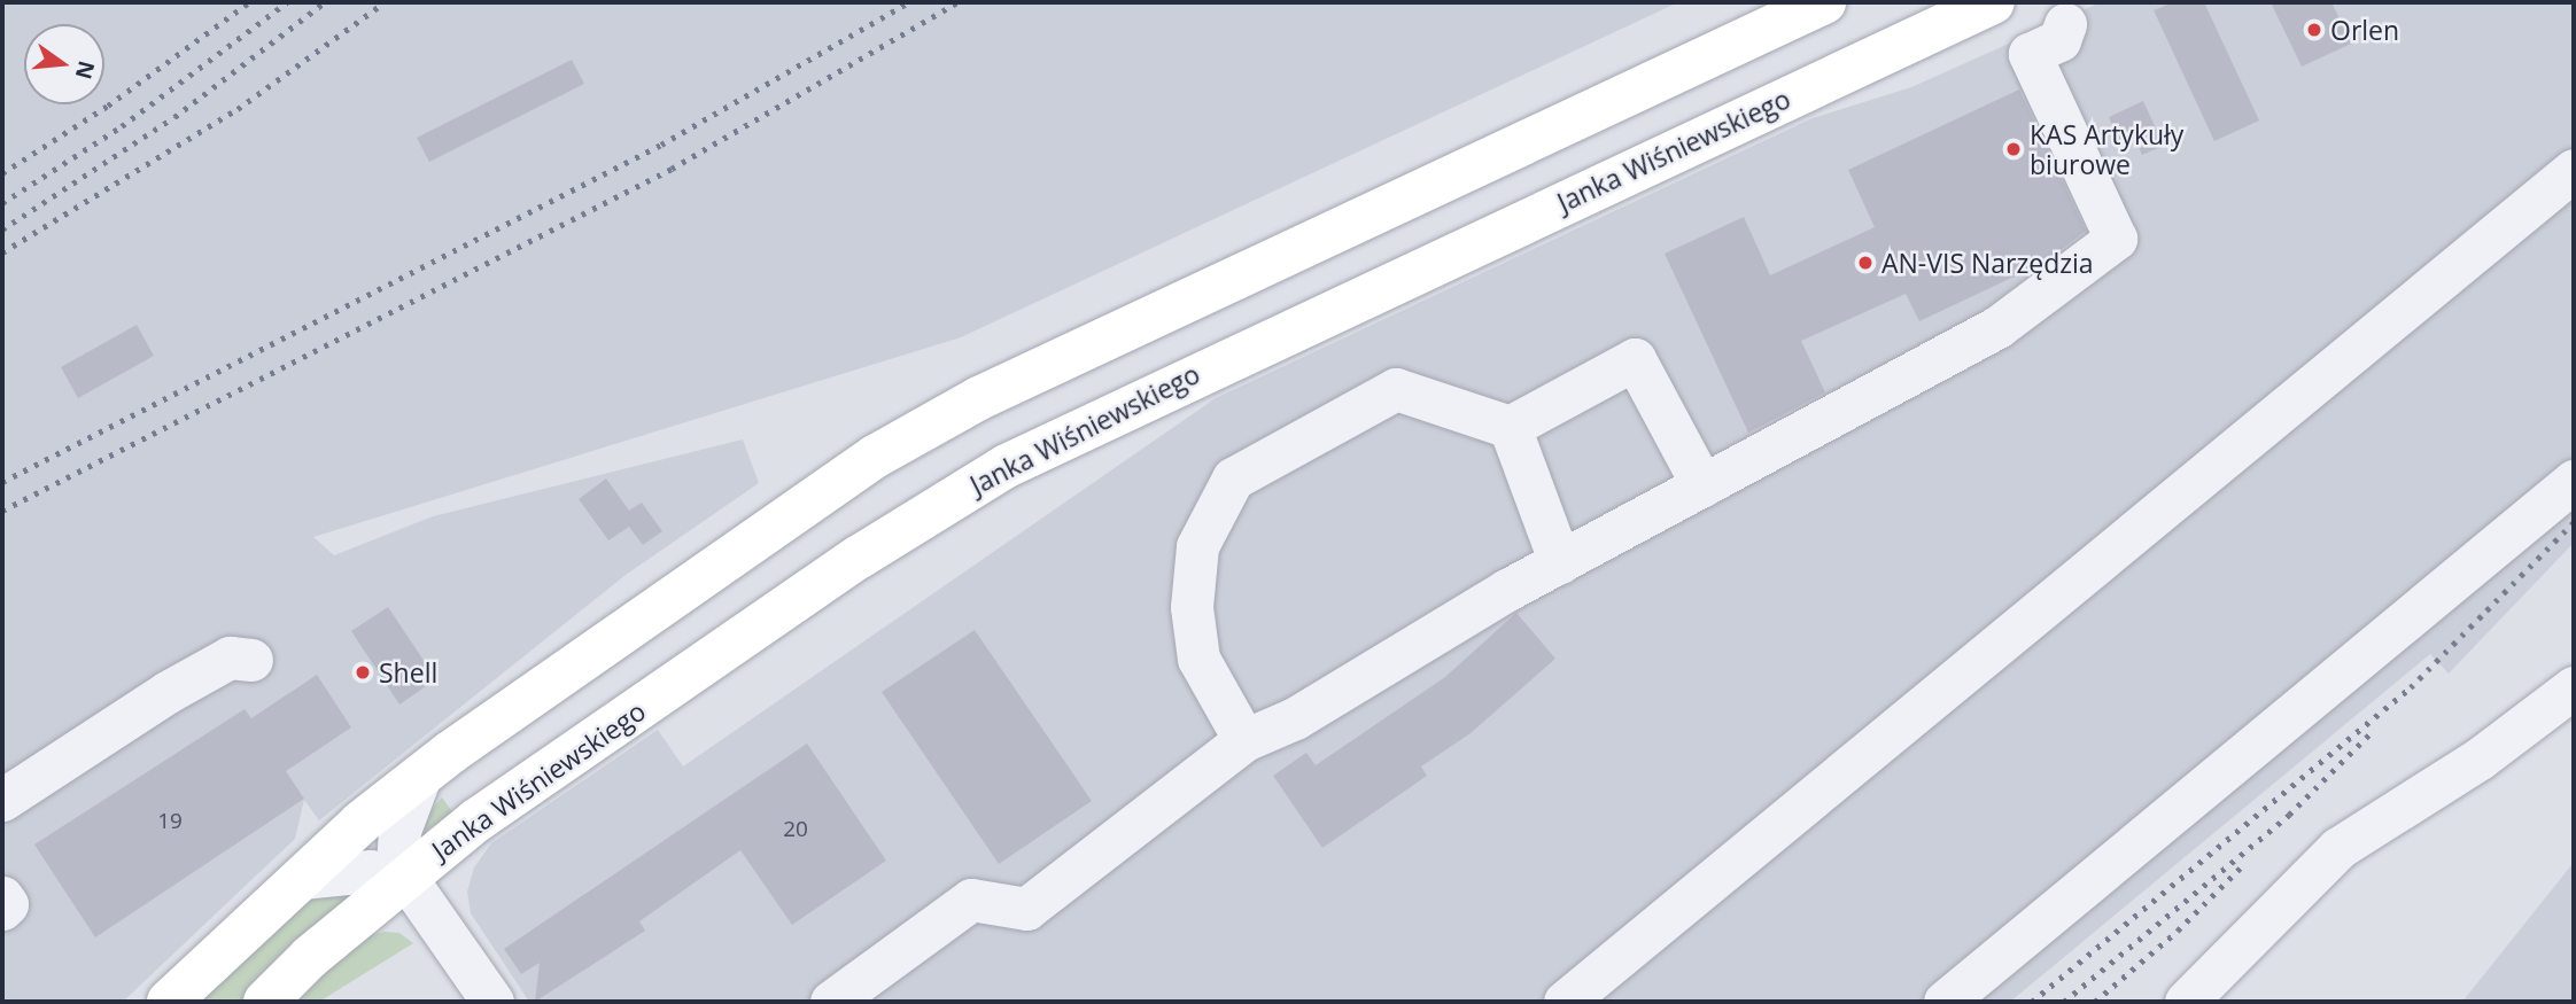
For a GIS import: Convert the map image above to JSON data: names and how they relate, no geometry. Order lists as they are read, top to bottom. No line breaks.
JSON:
{"streets":{"highway":["Janka Wiśniewskiego"]},"places":["Orlen","KAS Artykuły biurowe","AN-VIS Narzędzia","Shell"],"house_numbers":["19","20"],"north":"right"}
